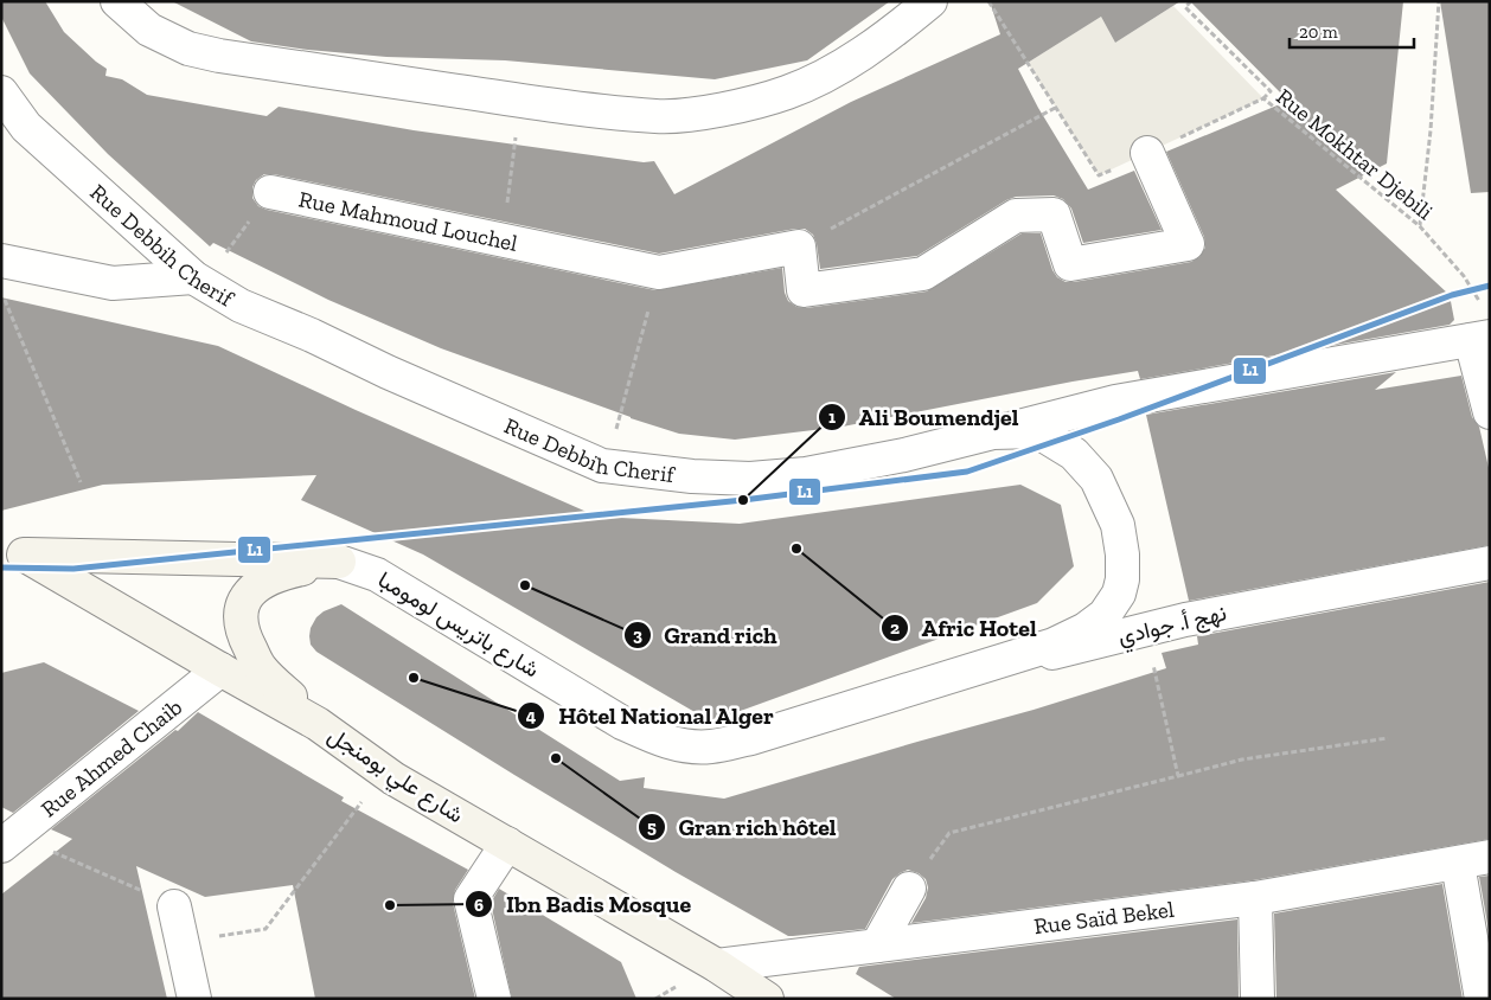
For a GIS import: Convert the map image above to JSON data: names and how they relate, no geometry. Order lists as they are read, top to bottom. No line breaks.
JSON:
{"streets":{"main road":["شارع علي بومنجل"],"street":["Rue Mahmoud Louchel","Rue Debbih Cherif","شارع باتريس لومومبا","نهج أ. جوادي","Rue Ahmed Chaib","Rue Saïd Bekel"],"path":["Rue Mokhtar Djebili"]},"crossings":[["Rue Mahmoud Louchel","Rue Debbih Cherif"],["Rue Debbih Cherif","شارع باتريس لومومبا"],["شارع باتريس لومومبا","نهج أ. جوادي"],["Rue Ahmed Chaib","شارع علي بومنجل"],["شارع علي بومنجل","Rue Saïd Bekel"]],"places":["Ali Boumendjel","Afric Hotel","Grand rich","Hôtel National Alger","Gran rich hôtel","Ibn Badis Mosque"],"lines":["transit line L1"],"scale_bar":"20 m"}
